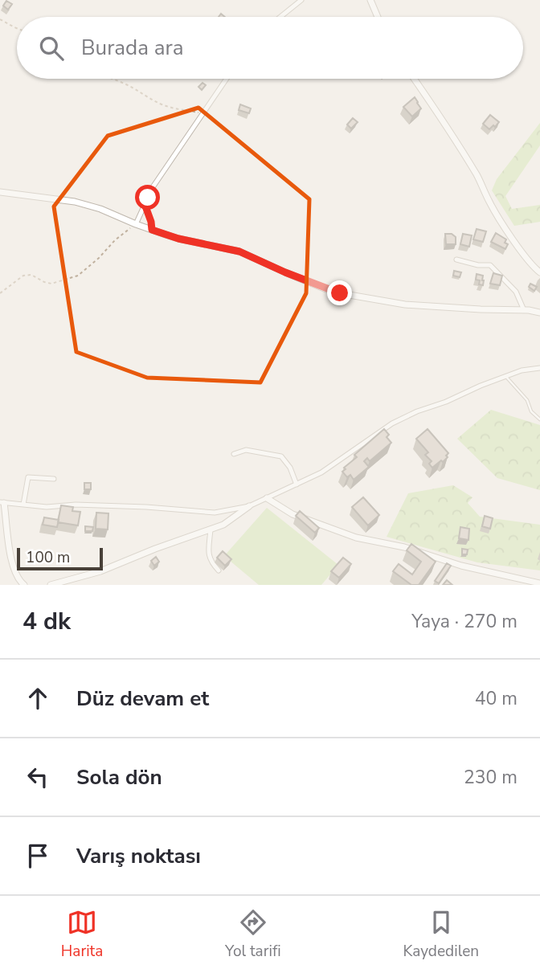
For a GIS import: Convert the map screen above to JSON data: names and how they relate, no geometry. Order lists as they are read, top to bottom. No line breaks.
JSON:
{"scale_bar":"100 m","page":{"search":"Burada ara","scale":"100 m","heading":["4 dk","Yaya · 270 m"],"list":[["Düz devam et","40 m"],["Sola dön","230 m"],"Varış noktası"],"nav":["Harita","Yol tarifi","Kaydedilen"]}}
